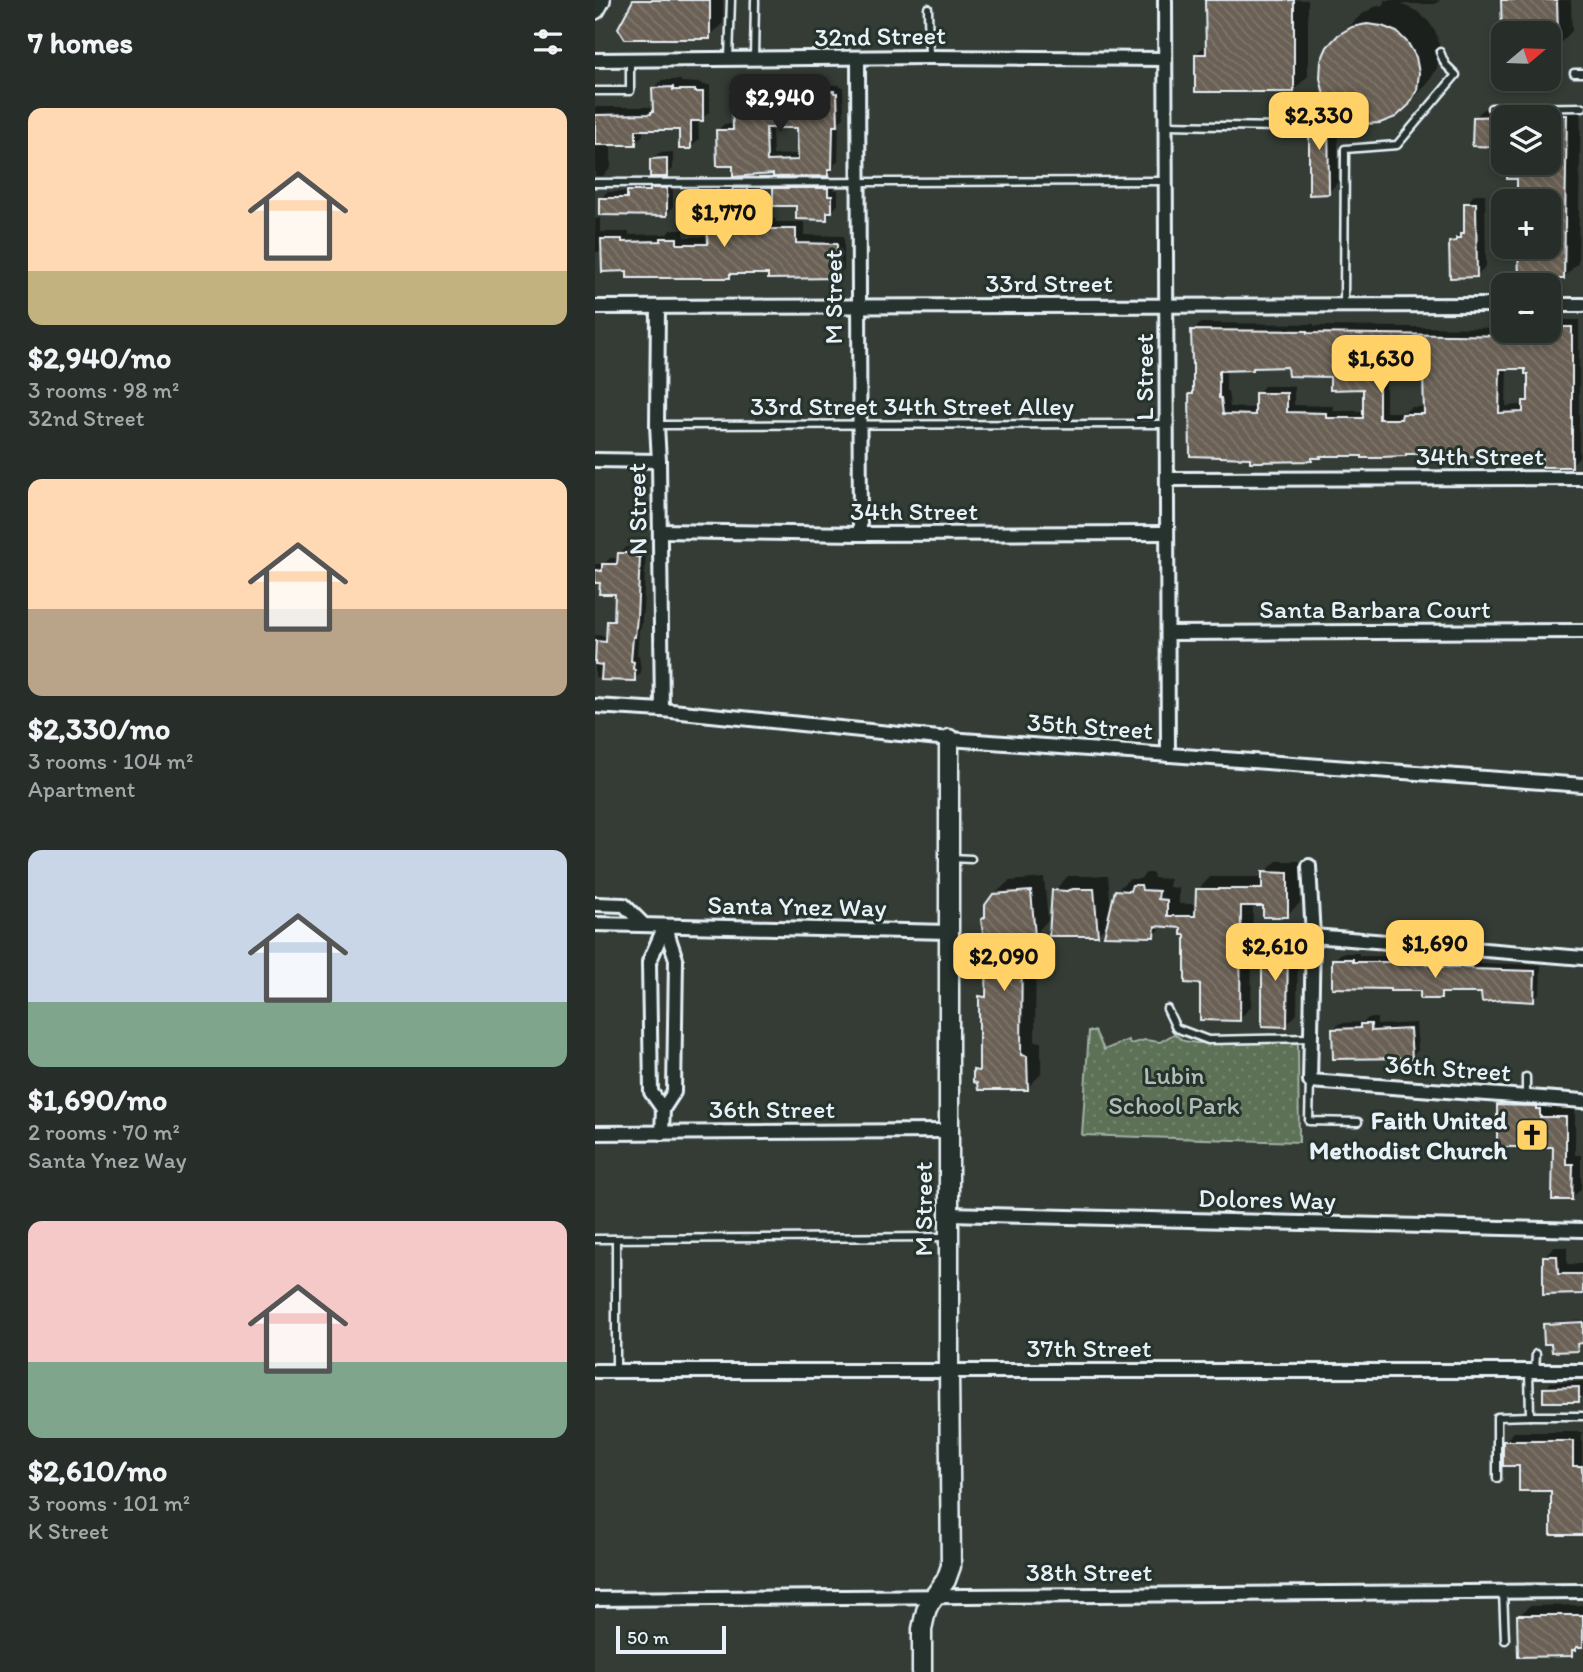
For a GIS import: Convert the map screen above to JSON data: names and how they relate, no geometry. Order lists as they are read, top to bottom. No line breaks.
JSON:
{"streets":{"street":["32nd Street","33rd Street","M Street","L Street","34th Street","N Street","Santa Barbara Court","35th Street","Santa Ynez Way","36th Street","Dolores Way","37th Street","38th Street"],"lane":["33rd Street 34th Street Alley"]},"crossings":[["32nd Street","M Street"],["32nd Street","L Street"],["33rd Street","M Street"],["33rd Street","L Street"],["33rd Street","N Street"],["M Street","33rd Street 34th Street Alley"],["M Street","34th Street"],["M Street","35th Street"],["M Street","Santa Ynez Way"],["M Street","36th Street"],["M Street","Dolores Way"],["M Street","37th Street"],["M Street","38th Street"],["L Street","33rd Street 34th Street Alley"],["L Street","34th Street"],["L Street","Santa Barbara Court"],["L Street","35th Street"],["33rd Street 34th Street Alley","N Street"],["34th Street","N Street"],["N Street","35th Street"]],"parks":["Lubin School Park"],"places":{"church":["Faith United Methodist Church"]},"scale_bar":"50 m","north":"right","page":{"heading":"7 homes","map_buttons":["+","−"],"price":["$2,940","$2,330","$1,770","$1,630","$1,690","$2,610","$2,090"],"list":[{"name":"$2,940/mo","note":"3 rooms · 98 m² · 32nd Street"},{"name":"$2,330/mo","note":"3 rooms · 104 m² · Apartment"},{"name":"$1,690/mo","note":"2 rooms · 70 m² · Santa Ynez Way"},{"name":"$2,610/mo","note":"3 rooms · 101 m² · K Street"}],"scale":"50 m"}}
